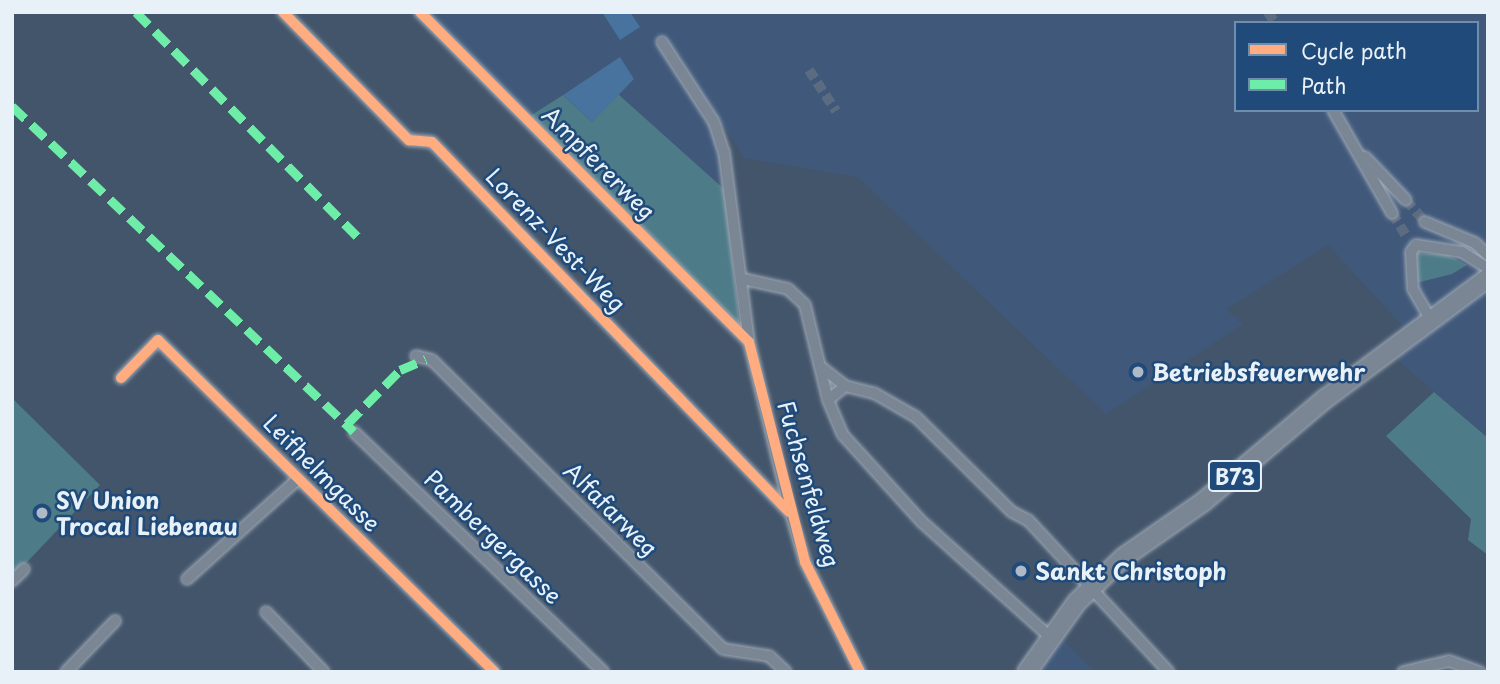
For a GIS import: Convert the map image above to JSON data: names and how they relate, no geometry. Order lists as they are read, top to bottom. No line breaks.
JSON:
{"streets":{"main road":["B73"],"street":["Ampfererweg","Lorenz-Vest-Weg","Leifhelmgasse","Fuchsenfeldweg","Alfafarweg","Pambergergasse"]},"crossings":[["Ampfererweg","Fuchsenfeldweg"],["Lorenz-Vest-Weg","Fuchsenfeldweg"]],"places":["Betriebsfeuerwehr","SV Union Trocal Liebenau","Sankt Christoph"],"legend":["Cycle path","Path"]}
